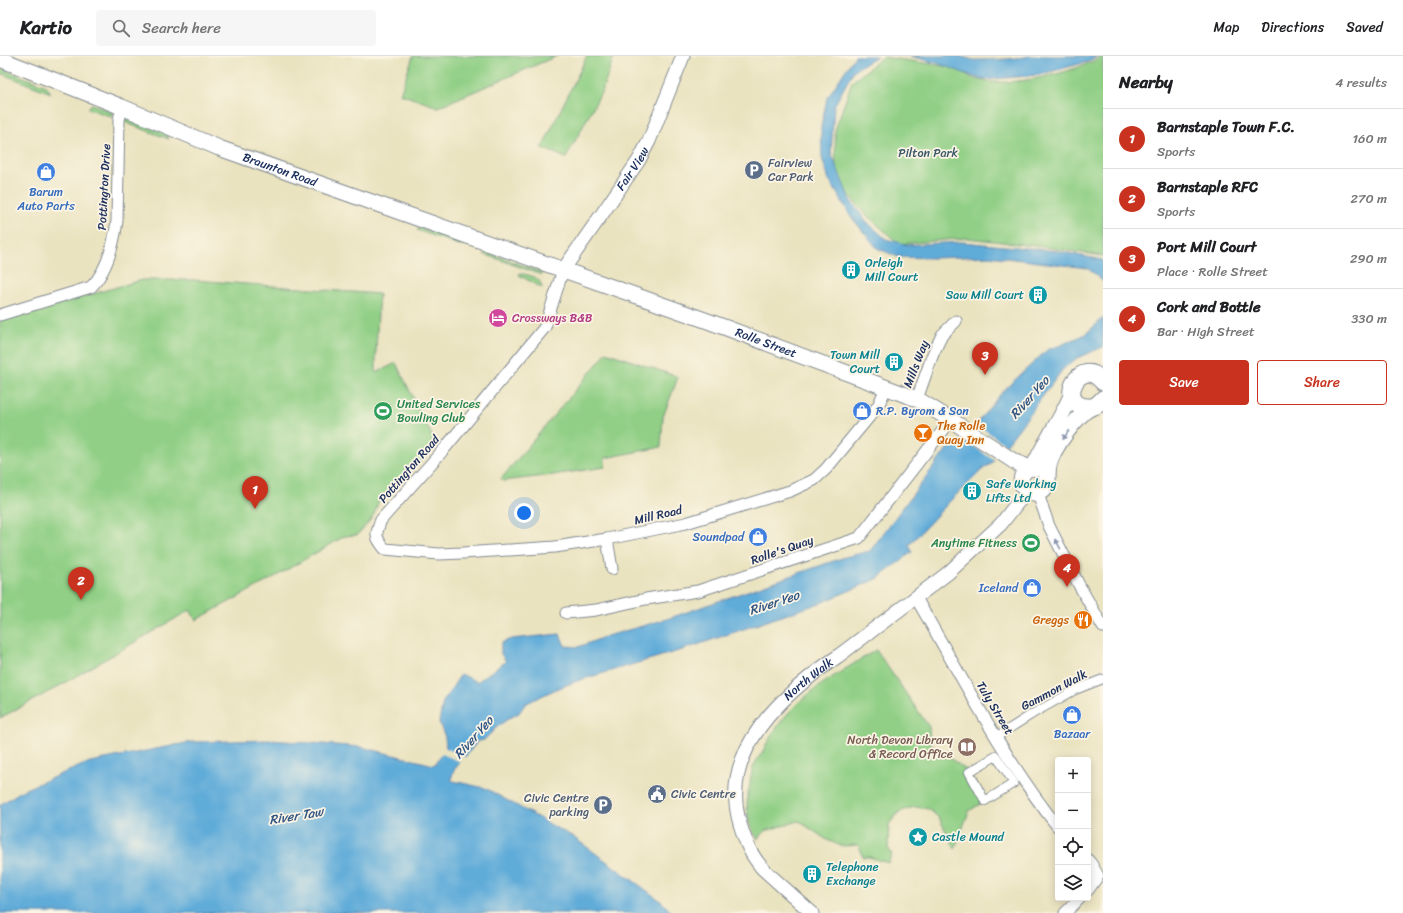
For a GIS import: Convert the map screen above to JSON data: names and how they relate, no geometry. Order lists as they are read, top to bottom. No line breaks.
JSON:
{"streets":{"main road":["Braunton Road","Rolle Street"],"street":["Fair View","Pottington Drive","Mills Way","Pottington Road","Mill Road","Rolle's Quay","North Walk","Gammon Walk","Tuly Street"]},"crossings":[["Fair View","Braunton Road"],["Fair View","Rolle Street"],["Fair View","Pottington Road"],["Braunton Road","Pottington Drive"],["Braunton Road","Rolle Street"],["Braunton Road","Pottington Road"],["Rolle Street","Mills Way"],["Rolle Street","Pottington Road"],["Rolle Street","Mill Road"],["Rolle Street","Rolle's Quay"],["Rolle Street","North Walk"],["Pottington Road","Mill Road"],["North Walk","Tuly Street"],["Gammon Walk","Tuly Street"]],"water":["River Yeo","River Taw"],"parks":["Pilton Park"],"places":{"parking":["Fairview Car Park","Civic Centre parking"],"shop":["Barum Auto Parts","R.P. Byrom & Son","Soundpad","Iceland","Bazaar"],"building":["Orleigh Mill Court","Saw Mill Court","Town Mill Court","Safe Working Lifts Ltd","Telephone Exchange"],"hotel":["Crossways B&B"],"sports":["United Services Bowling Club","Anytime Fitness"],"bar":["The Rolle Quay Inn"],"restaurant":["Greggs"],"library":["North Devon Library & Record Office"],"public building":["Civic Centre"],"place":["Castle Mound"]},"page":{"header":"Kartio","search":"Search here","nav":["Map","Directions","Saved"],"heading":["Nearby","4 results"],"list":[{"mark":"1","name":"Barnstaple Town F.C.","note":"Sports","value":"160 m"},{"mark":"2","name":"Barnstaple RFC","note":"Sports","value":"270 m"},{"mark":"3","name":"Port Mill Court","note":"Place · Rolle Street","value":"290 m"},{"mark":"4","name":"Cork and Bottle","note":"Bar · High Street","value":"330 m"}],"pins":["3","1","4","2"],"buttons":["Save","Share"],"map_buttons":["+","−"]}}
